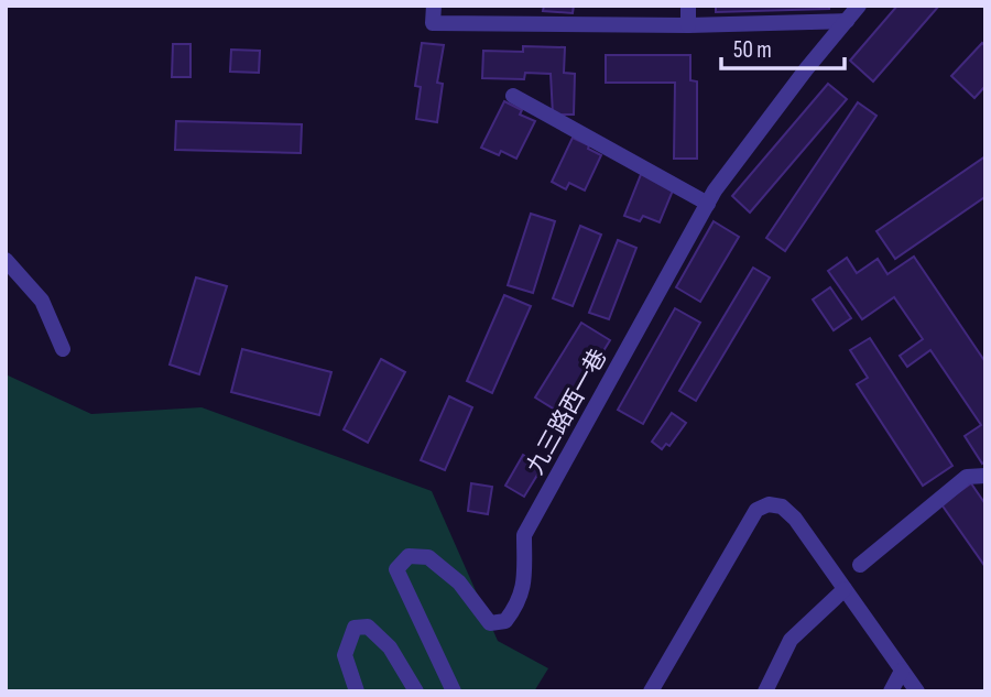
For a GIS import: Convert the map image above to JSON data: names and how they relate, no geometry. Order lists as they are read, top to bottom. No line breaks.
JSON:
{"streets":{"street":["九三路西一巷"]},"scale_bar":"50 m"}
